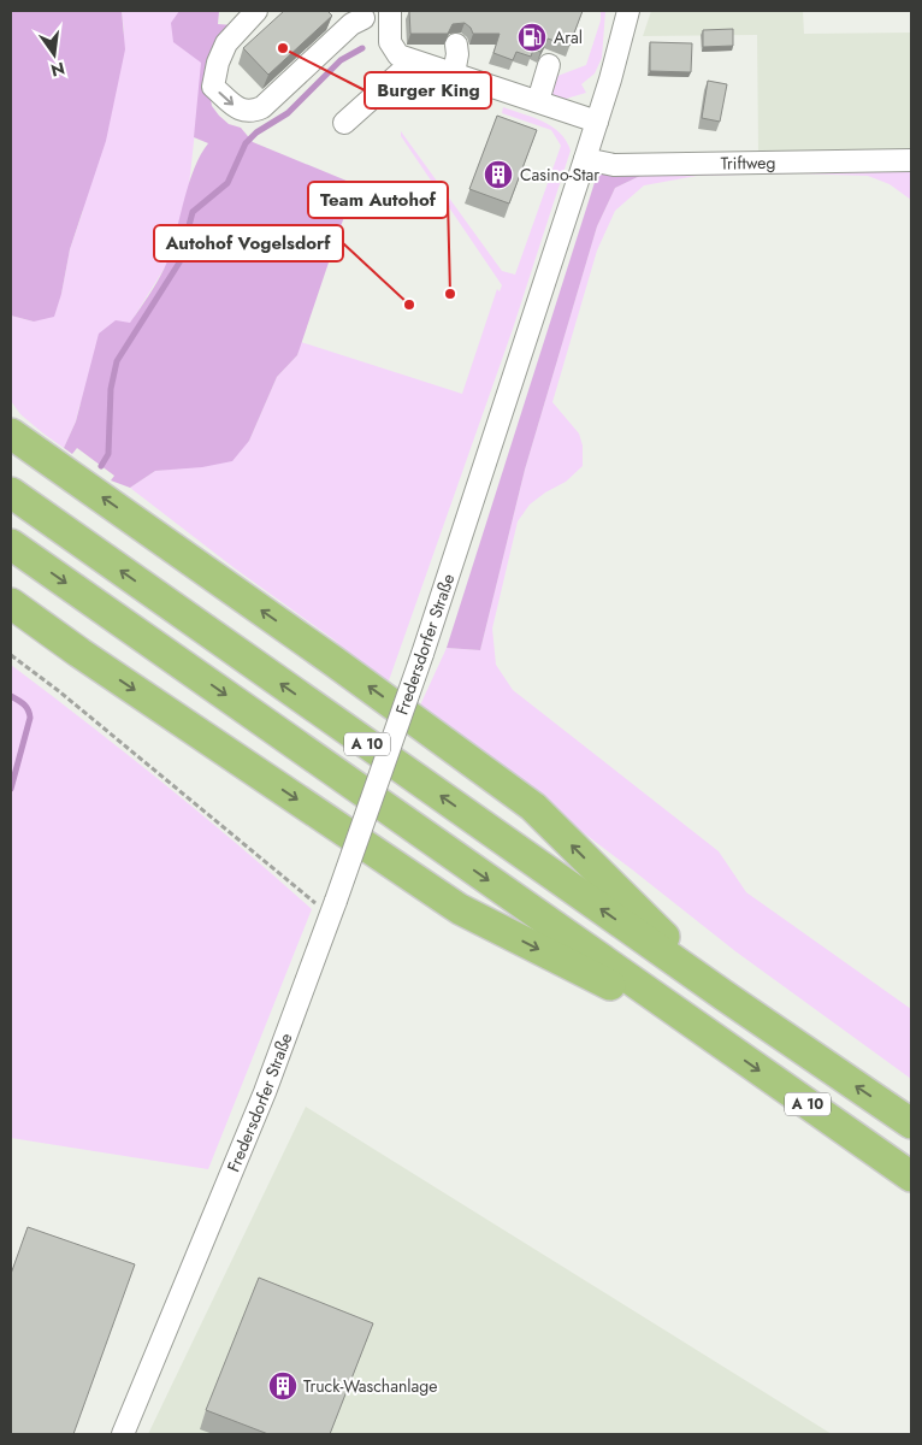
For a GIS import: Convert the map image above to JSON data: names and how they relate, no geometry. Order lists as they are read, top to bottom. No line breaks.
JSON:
{"streets":{"highway":["A 10"],"street":["Triftweg","Fredersdorfer Straße"]},"crossings":[["Triftweg","Fredersdorfer Straße"]],"places":{"fuel station":["Aral"],"other":["Burger King","Team Autohof","Autohof Vogelsdorf"],"building":["Casino-Star","Truck-Waschanlage"]},"north":"bottom"}
